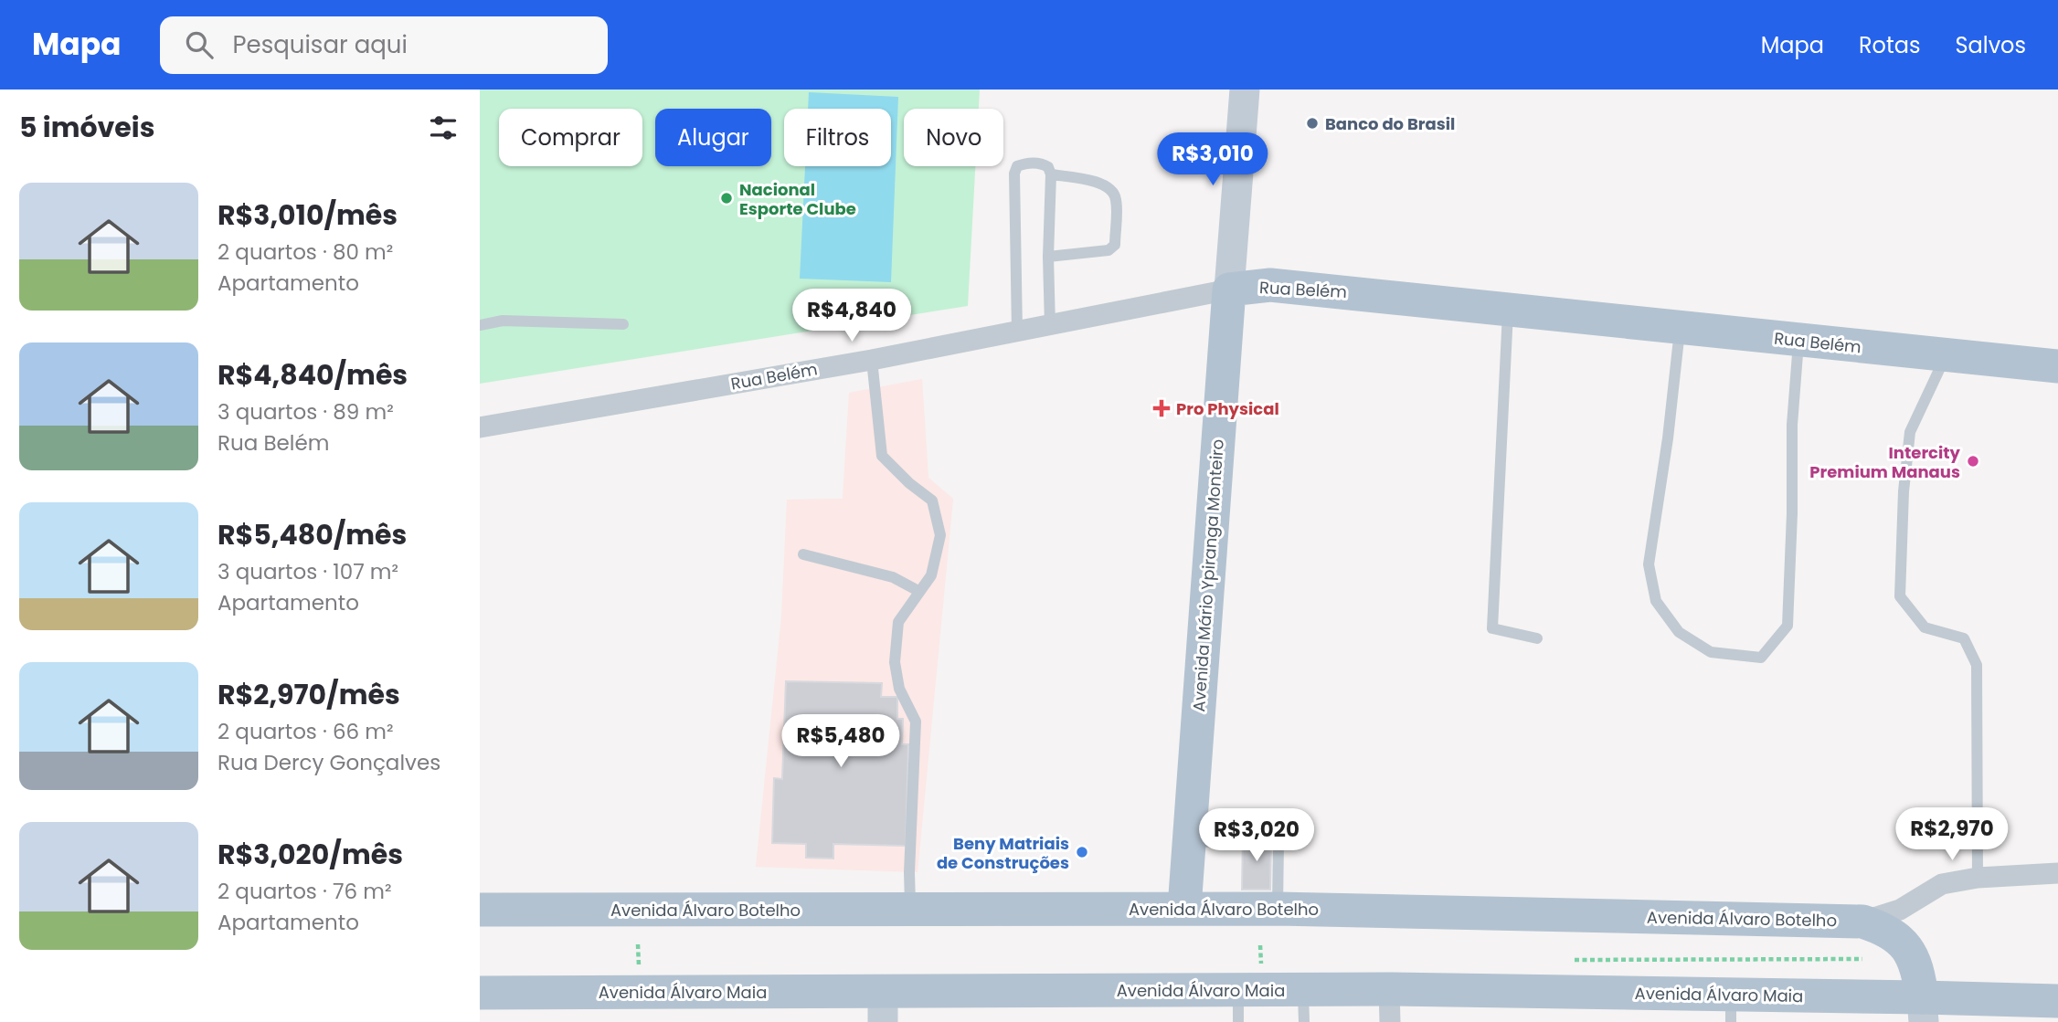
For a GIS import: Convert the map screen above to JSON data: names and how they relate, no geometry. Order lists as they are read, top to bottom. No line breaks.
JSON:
{"streets":{"main road":["Rua Belém","Avenida Mário Ypiranga Monteiro","Avenida Álvaro Botelho","Avenida Álvaro Maia"]},"crossings":[["Rua Belém","Avenida Mário Ypiranga Monteiro"],["Avenida Mário Ypiranga Monteiro","Avenida Álvaro Botelho"],["Avenida Álvaro Botelho","Avenida Álvaro Maia"]],"places":{"other":["Banco do Brasil","Nacional Esporte Clube","Intercity Premium Manaus","Beny Matriais de Construções"],"health":["Pro Physical"]},"page":{"header":"Mapa","search":"Pesquisar aqui","nav":["Mapa","Rotas","Salvos"],"heading":"5 imóveis","chip":["Comprar","Alugar","Filtros","Novo"],"price":["R$3,010","R$4,840","R$5,480","R$2,970","R$3,020"],"list":[{"name":"R$3,010/mês","note":"2 quartos · 80 m² · Apartamento"},{"name":"R$4,840/mês","note":"3 quartos · 89 m² · Rua Belém"},{"name":"R$5,480/mês","note":"3 quartos · 107 m² · Apartamento"},{"name":"R$2,970/mês","note":"2 quartos · 66 m² · Rua Dercy Gonçalves"},{"name":"R$3,020/mês","note":"2 quartos · 76 m² · Apartamento"}]}}
